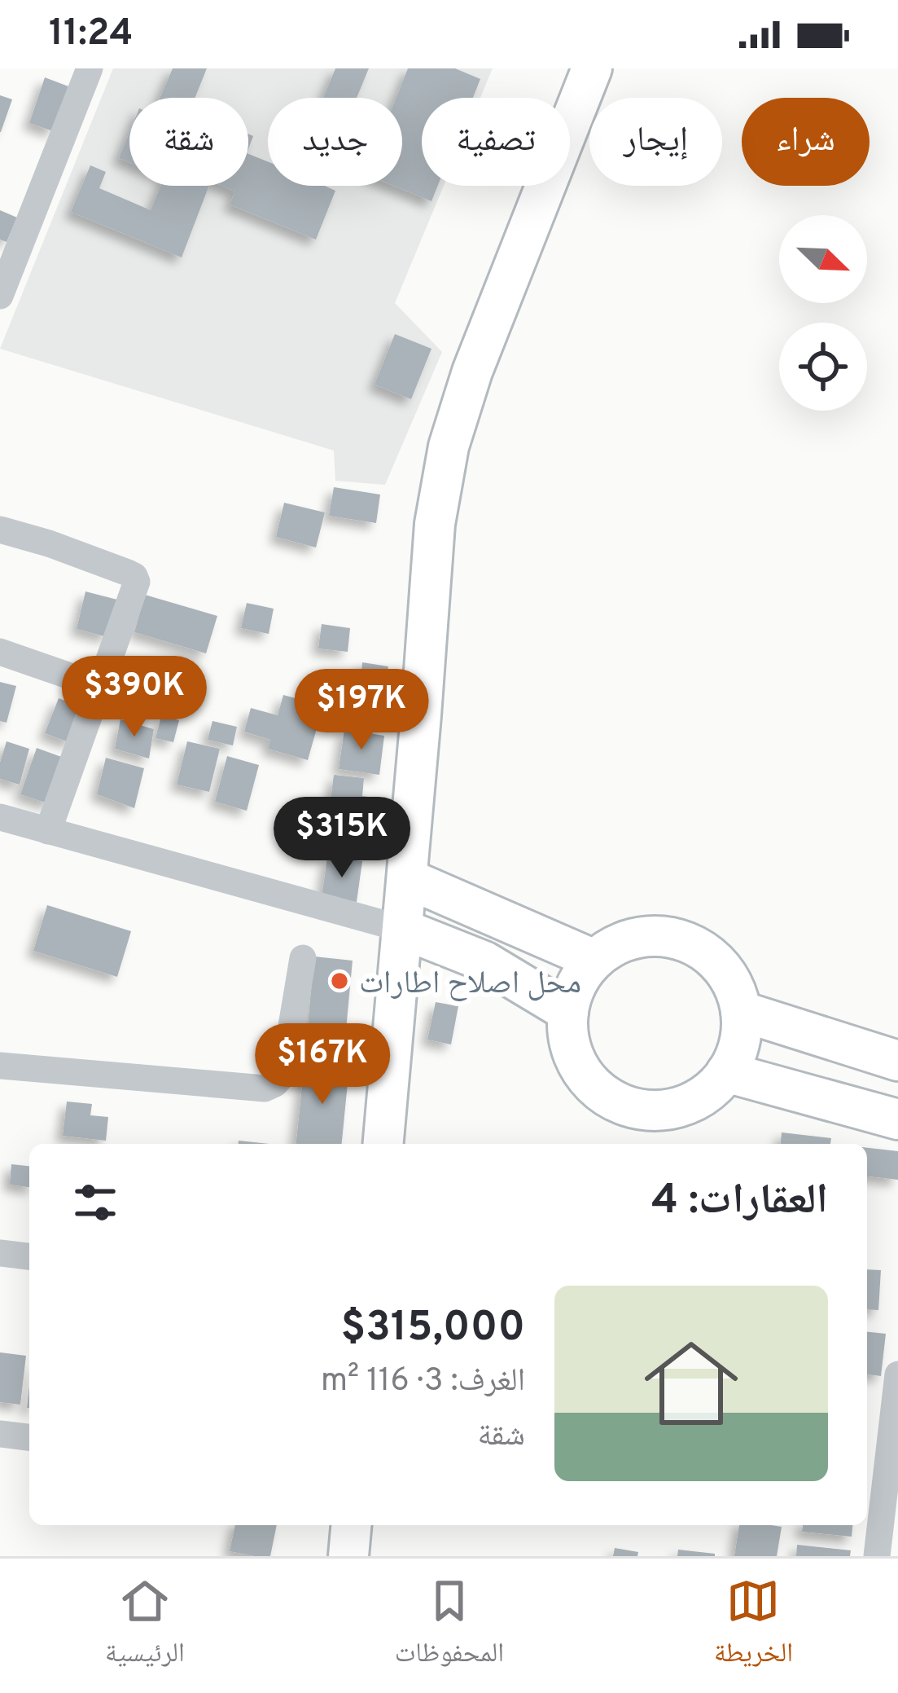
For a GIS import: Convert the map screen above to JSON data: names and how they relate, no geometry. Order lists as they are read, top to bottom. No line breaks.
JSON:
{"places":["محل اصلاح اطارات"],"north":"bottom right","page":{"status":"11:24","chip":["شراء","إيجار","تصفية","جديد","شقة"],"price":["$390K","$197K","$315K","$167K"],"heading":"العقارات: 4","list":[{"name":"$315,000","note":"الغرف: 3 · 116 m² · شقة"}],"tabs":["الخريطة","المحفوظات","الرئيسية"]}}
